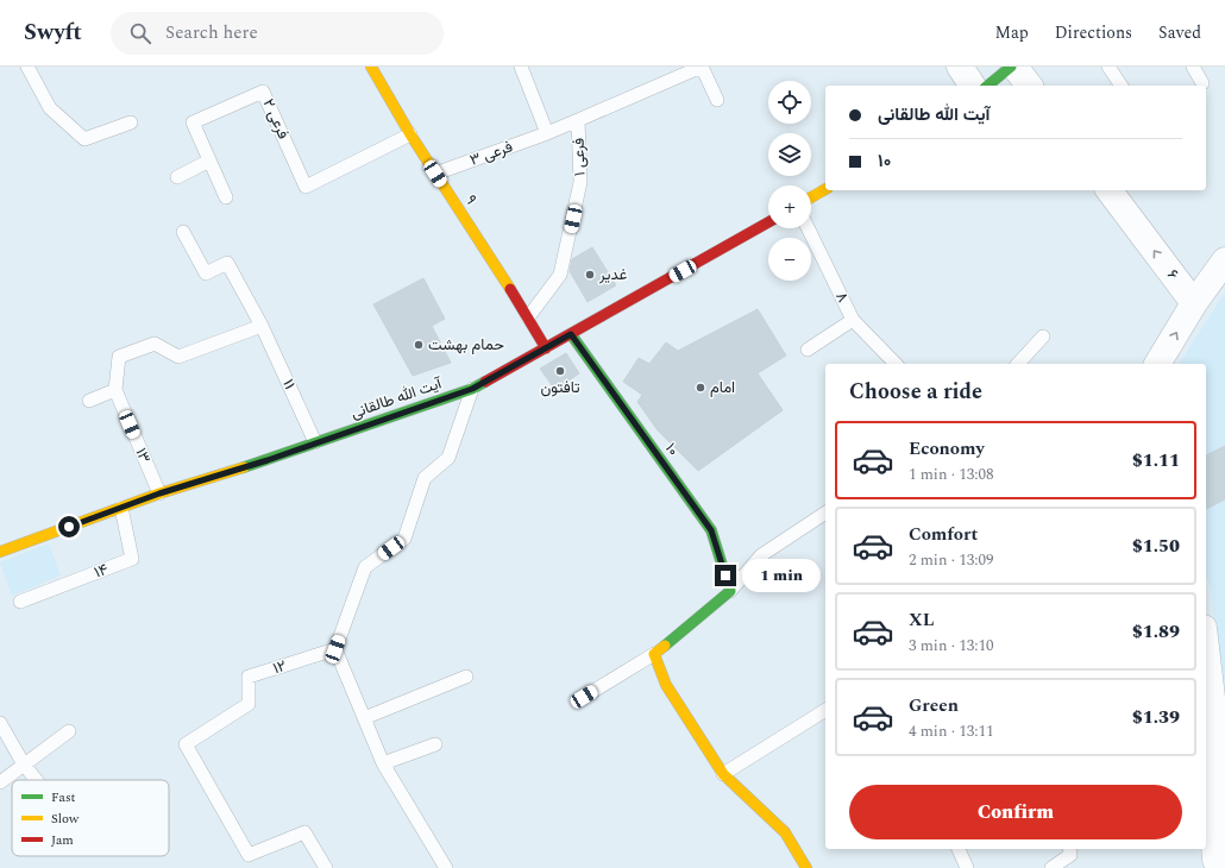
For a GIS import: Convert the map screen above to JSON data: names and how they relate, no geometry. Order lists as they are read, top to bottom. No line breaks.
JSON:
{"streets":{"street":["۹","۶","آیت الله طالقانی","۱۰"],"lane":["فرعی ۲","فرعی ۳","فرعی ۱","۸","۱۱","۱۳","۱۴","۱۲"]},"crossings":[["فرعی ۲","۹"],["فرعی ۳","فرعی ۱"],["فرعی ۳","۹"],["فرعی ۱","۹"],["۹","آیت الله طالقانی"],["۱۱","آیت الله طالقانی"],["آیت الله طالقانی","۱۰"],["آیت الله طالقانی","۱۳"],["آیت الله طالقانی","۱۴"]],"one_way":["۶"],"places":["غدیر","حمام بهشت","تافتون","امام"],"legend":["Fast","Slow","Jam"],"page":{"header":"Swyft","search":"Search here","nav":["Map","Directions","Saved"],"map_buttons":["+","−"],"banner":["آیت الله طالقانی","۱۰"],"heading":"Choose a ride","list":[{"name":"Economy","note":"1 min · 13:08","value":"$1.11"},{"name":"Comfort","note":"2 min · 13:09","value":"$1.50"},{"name":"XL","note":"3 min · 13:10","value":"$1.89"},{"name":"Green","note":"4 min · 13:11","value":"$1.39"}],"bubble":"1 min","buttons":"Confirm"}}
